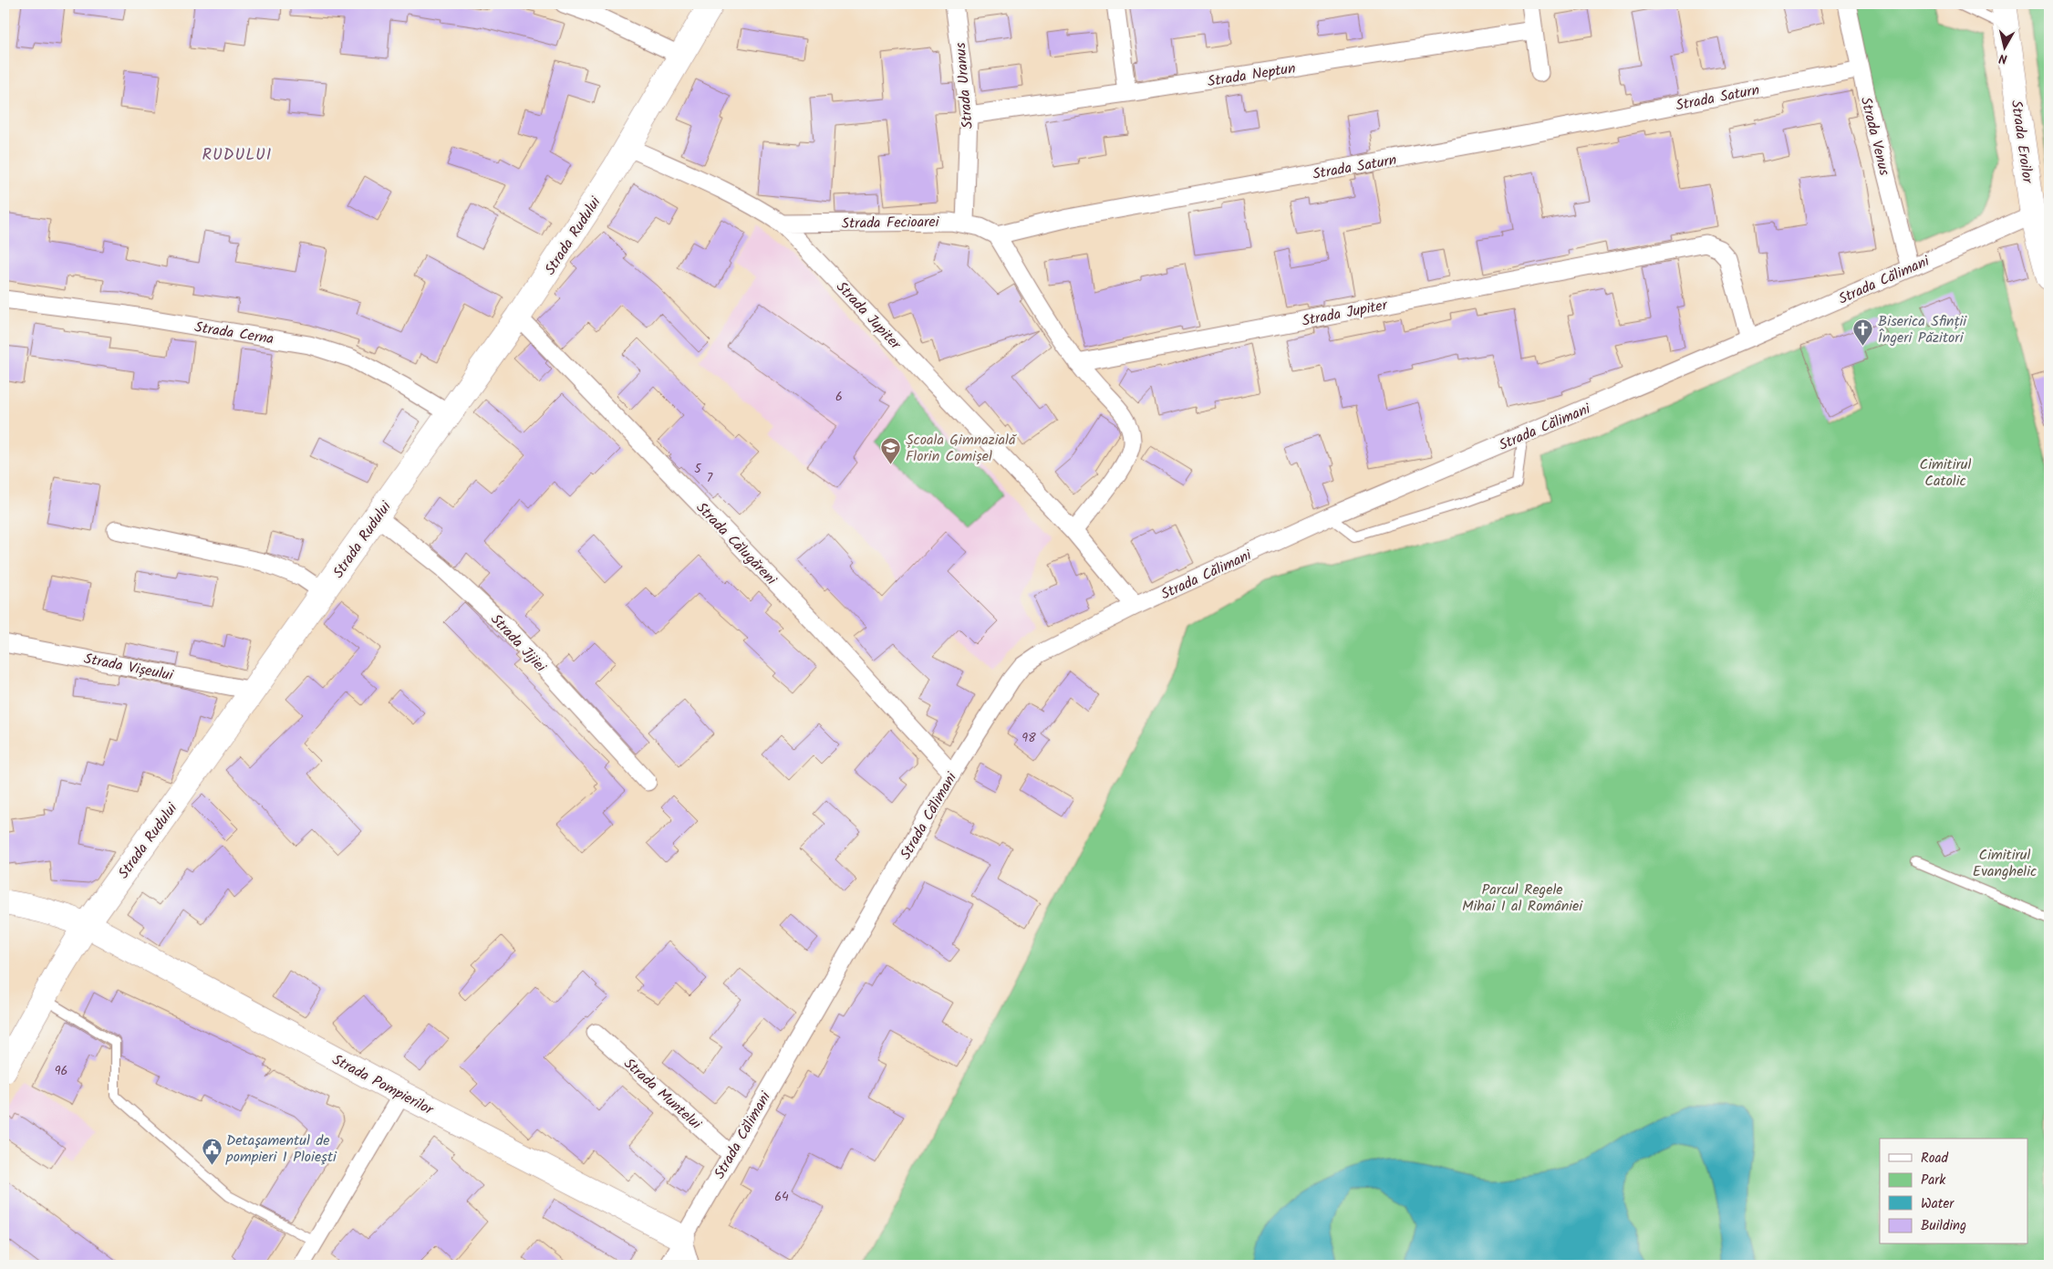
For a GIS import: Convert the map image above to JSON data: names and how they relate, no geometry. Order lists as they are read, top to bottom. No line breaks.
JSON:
{"streets":{"main road":["Strada Eroilor","Strada Rudului","Strada Pompierilor"],"street":["Strada Neptun","Strada Uranus","Strada Saturn","Strada Venus","Strada Fecioarei","Strada Călimani","Strada Jupiter","Strada Cerna","Strada Călugăreni","Strada Jijiei","Strada Vișeului","Strada Muntelui"]},"crossings":[["Strada Neptun","Strada Uranus"],["Strada Uranus","Strada Fecioarei"],["Strada Saturn","Strada Venus"],["Strada Saturn","Strada Fecioarei"],["Strada Venus","Strada Călimani"],["Strada Eroilor","Strada Călimani"],["Strada Fecioarei","Strada Jupiter"],["Strada Rudului","Strada Jupiter"],["Strada Rudului","Strada Cerna"],["Strada Rudului","Strada Călugăreni"],["Strada Rudului","Strada Jijiei"],["Strada Rudului","Strada Vișeului"],["Strada Rudului","Strada Pompierilor"],["Strada Călimani","Strada Jupiter"],["Strada Călimani","Strada Călugăreni"],["Strada Călimani","Strada Pompierilor"],["Strada Călimani","Strada Muntelui"]],"districts":["RUDULUI"],"parks":["Cimitirul Catolic","Cimitirul Evanghelic","Parcul Regele Mihai I al României"],"places":{"church":["Biserica Sfinții Îngeri Păzitori"],"school or university":["Școala Gimnazială Florin Comișel"],"public building":["Detaşamentul de pompieri 1 Ploieşti"]},"house_numbers":["6","5","7","98","96","64"],"legend":["Road","Park","Water","Building"],"north":"bottom"}
